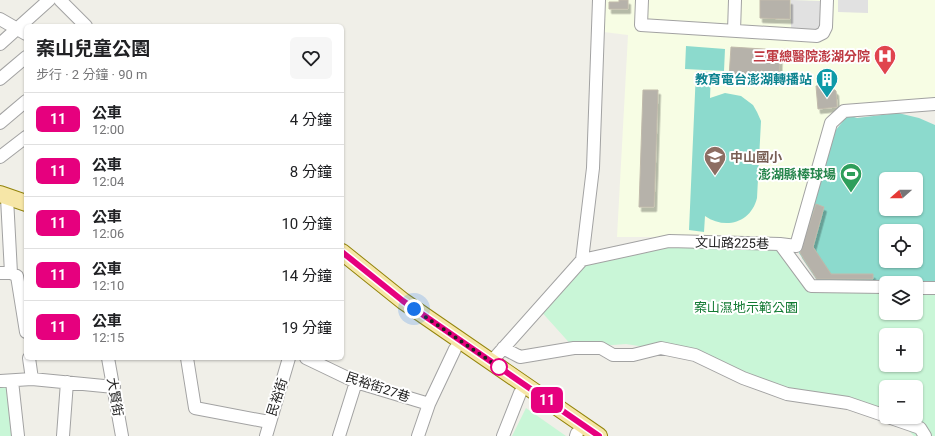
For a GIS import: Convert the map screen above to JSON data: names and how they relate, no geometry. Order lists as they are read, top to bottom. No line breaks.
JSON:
{"streets":{"street":["文山路225巷","民裕街27巷","大賢街","民裕街"]},"parks":["案山濕地示範公園"],"places":{"hospital":["三軍總醫院澎湖分院"],"building":["教育電台澎湖轉播站"],"school or university":["中山國小"],"sports":["澎湖縣棒球場"]},"lines":["bus line 11"],"north":"left","page":{"on_map":"11","heading":["案山兒童公園","步行 · 2 分鐘 · 90 m"],"list":[{"mark":"11","name":"公車","note":"12:00","value":"4 分鐘"},{"mark":"11","name":"公車","note":"12:04","value":"8 分鐘"},{"mark":"11","name":"公車","note":"12:06","value":"10 分鐘"},{"mark":"11","name":"公車","note":"12:10","value":"14 分鐘"},{"mark":"11","name":"公車","note":"12:15","value":"19 分鐘"}],"map_buttons":["+","−"]}}
